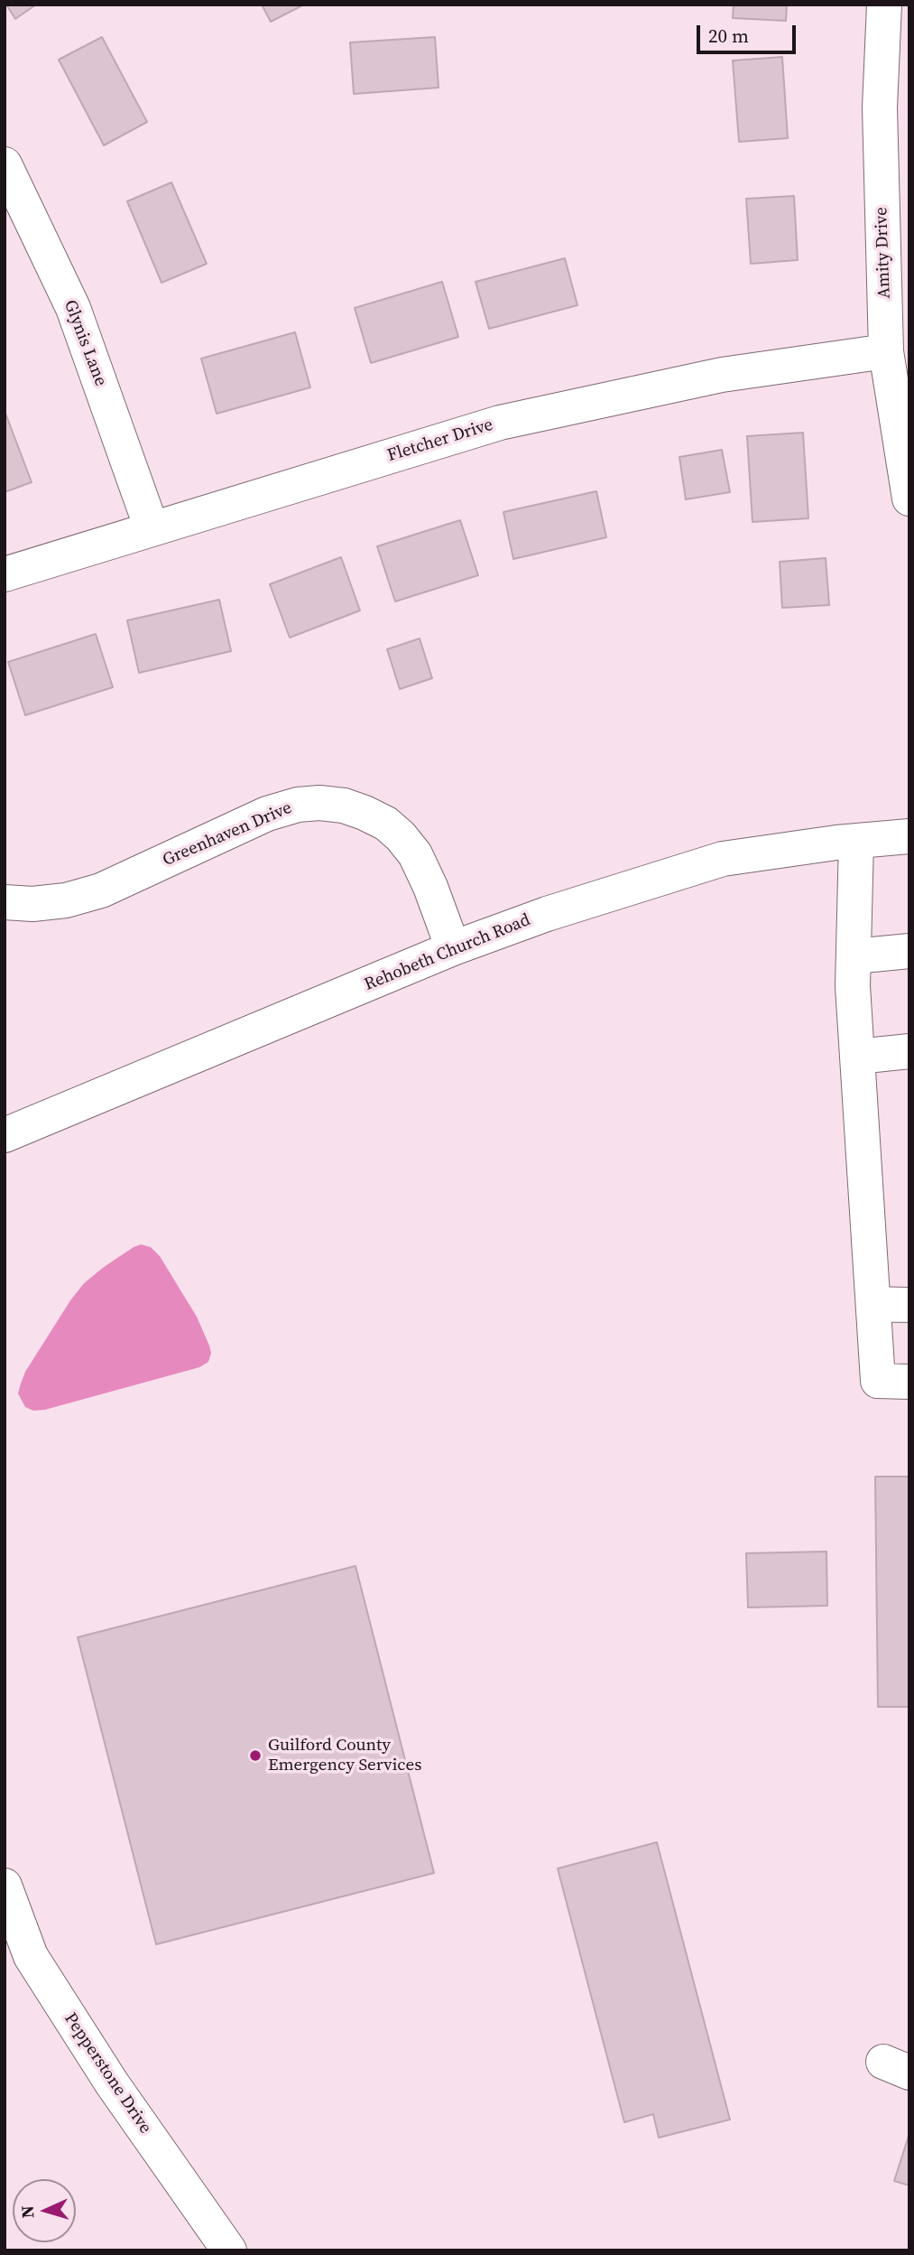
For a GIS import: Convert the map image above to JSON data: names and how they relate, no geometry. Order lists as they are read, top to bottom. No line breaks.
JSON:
{"streets":{"street":["Amity Drive","Glynis Lane","Fletcher Drive","Greenhaven Drive","Rehobeth Church Road","Pepperstone Drive"]},"crossings":[["Amity Drive","Fletcher Drive"],["Glynis Lane","Fletcher Drive"],["Greenhaven Drive","Rehobeth Church Road"]],"places":["Guilford County Emergency Services"],"scale_bar":"20 m","north":"left"}
